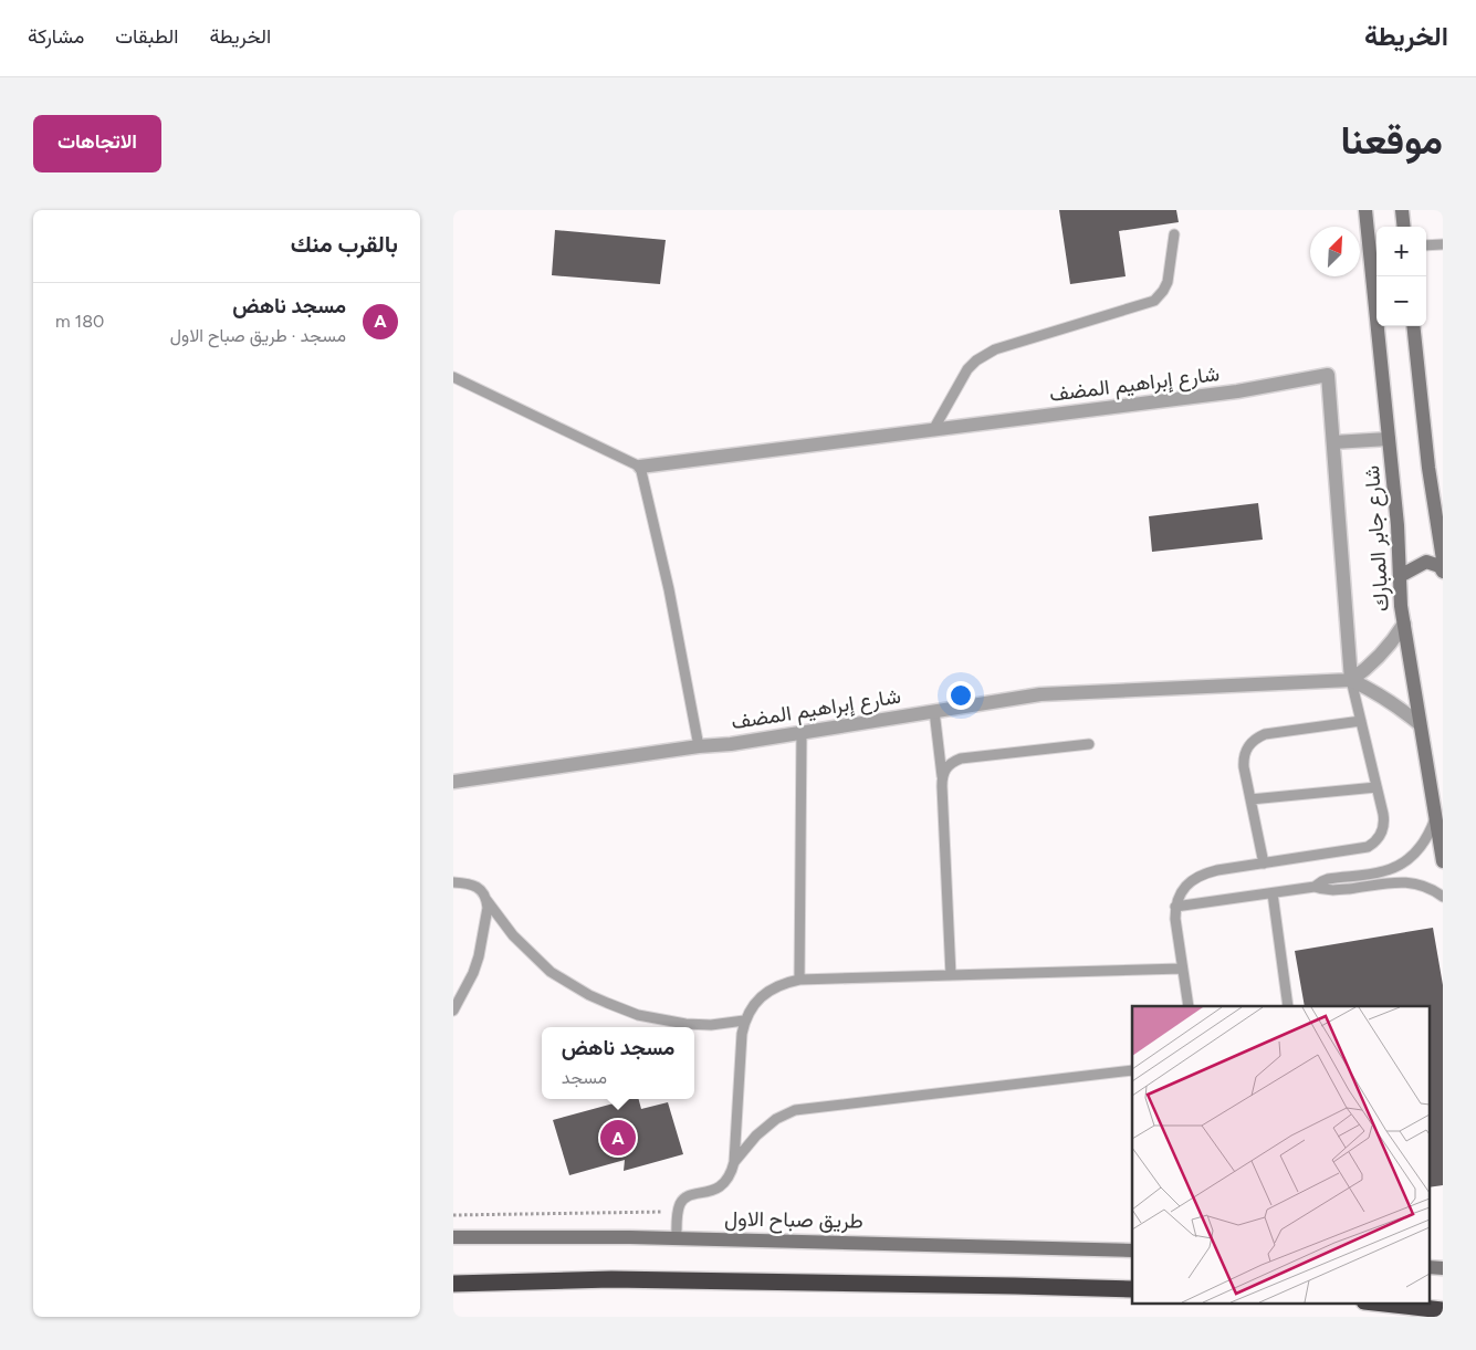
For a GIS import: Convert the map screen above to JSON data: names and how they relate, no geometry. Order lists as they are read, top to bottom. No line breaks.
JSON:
{"streets":{"main road":["شارع جابر المبارك","طريق صباح الاول"],"street":["شارع إبراهيم المضف"]},"north":"top right","page":{"header":"الخريطة","nav":["الخريطة","الطبقات","مشاركة"],"title":"موقعنا","buttons":"الاتجاهات","heading":"بالقرب منك","map_buttons":["+","−"],"list":[{"mark":"A","name":"مسجد ناهض","note":"مسجد · طريق صباح الاول","value":"180 m"}],"popup":["مسجد ناهض","مسجد"],"pins":"A"}}
